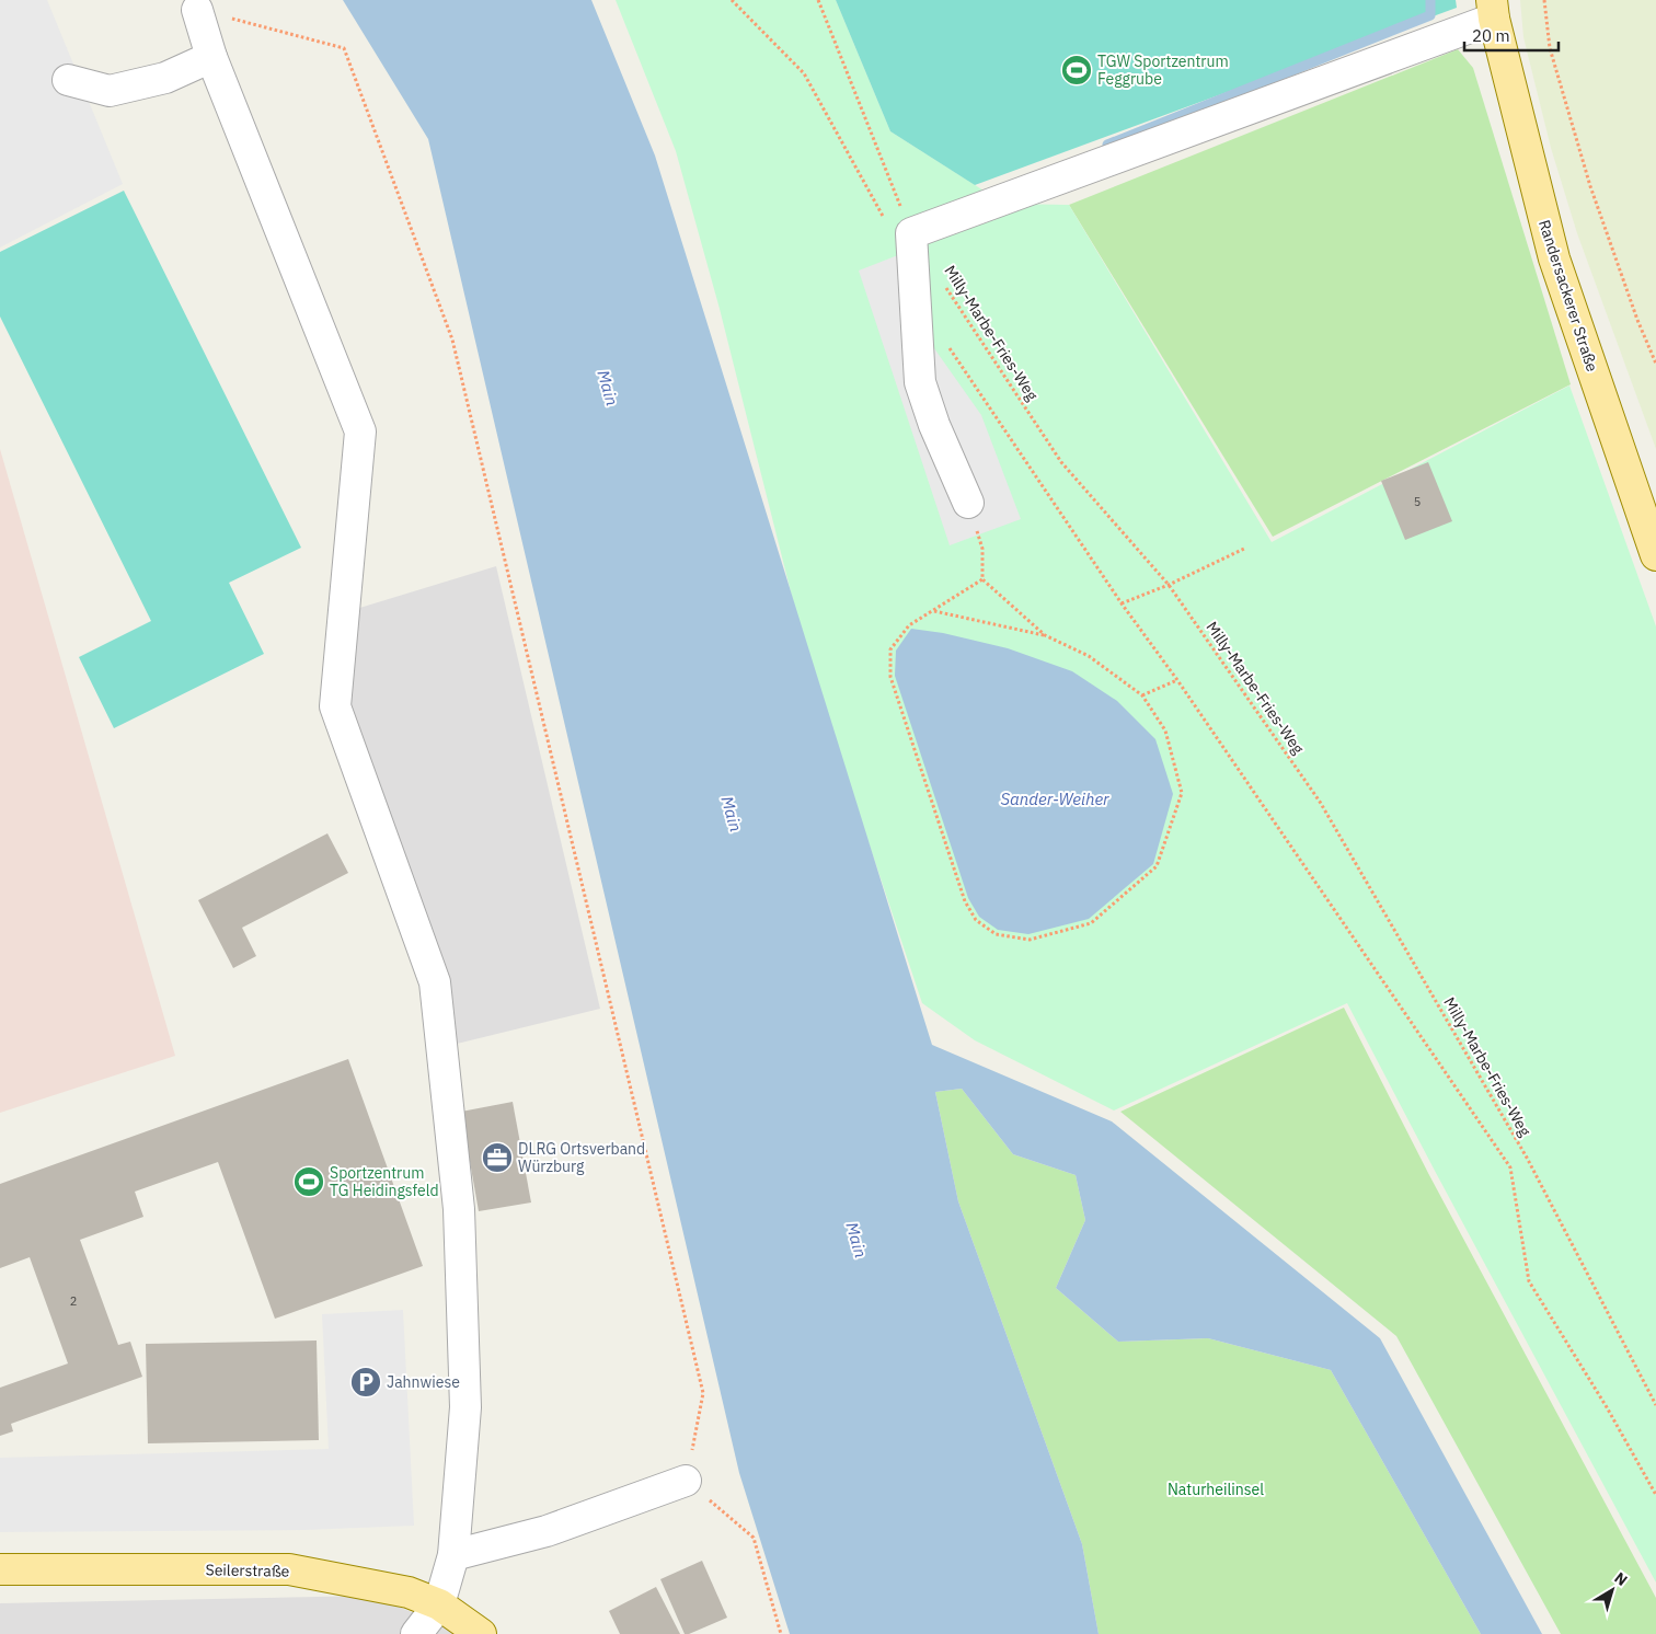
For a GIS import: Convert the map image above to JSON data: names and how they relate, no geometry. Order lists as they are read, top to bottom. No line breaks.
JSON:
{"streets":{"main road":["Randersackerer Straße","Seilerstraße"],"path":["Milly-Marbe-Fries-Weg"]},"water":["Main","Sander-Weiher"],"parks":["Naturheilinsel"],"places":{"sports":["TGW Sportzentrum Feggrube","Sportzentrum TG Heidingsfeld"],"office":["DLRG Ortsverband Würzburg"],"parking":["Jahnwiese"]},"house_numbers":["5","2"],"scale_bar":"20 m","north":"top right"}
